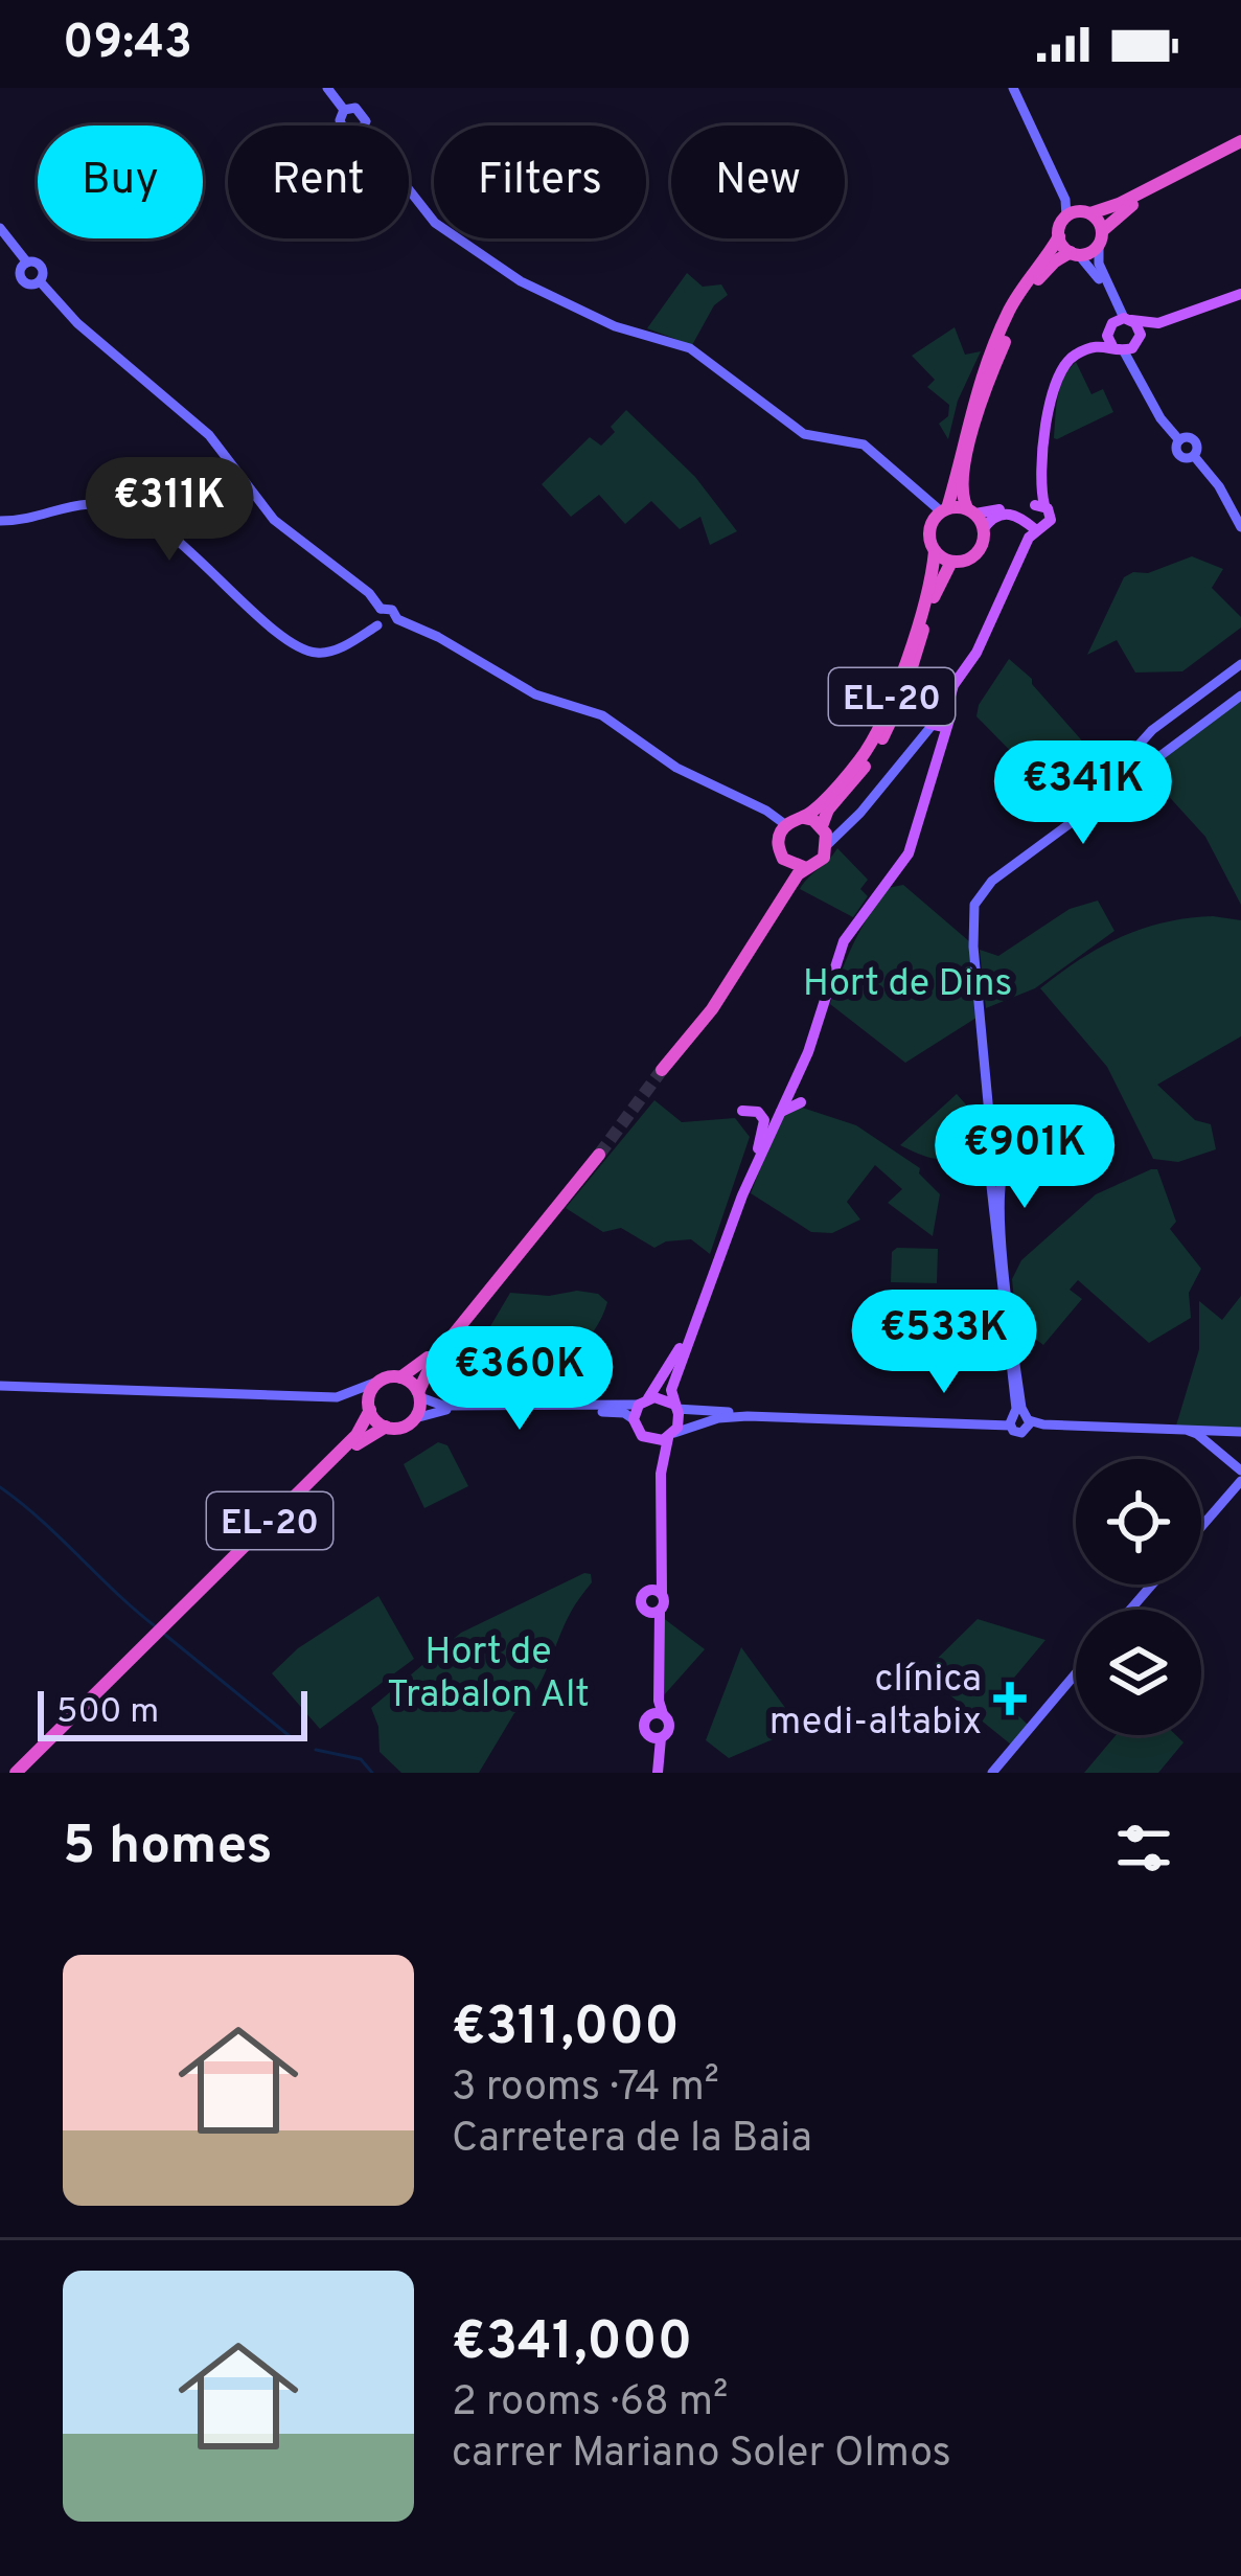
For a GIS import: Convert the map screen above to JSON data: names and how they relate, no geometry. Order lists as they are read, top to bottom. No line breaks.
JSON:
{"streets":{"highway":["EL-20"]},"parks":["Hort de Dins","Hort de Trabalon Alt"],"places":{"health":["clínica medi-altabix"]},"scale_bar":"500 m","page":{"status":"09:43","chip":["Buy","Rent","Filters","New"],"price":["€311K","€341K","€901K","€533K","€360K"],"scale":"500 m","heading":"5 homes","list":[{"name":"€311,000","note":"3 rooms · 74 m² · Carretera de la Baia"},{"name":"€341,000","note":"2 rooms · 68 m² · carrer Mariano Soler Olmos"}]}}
